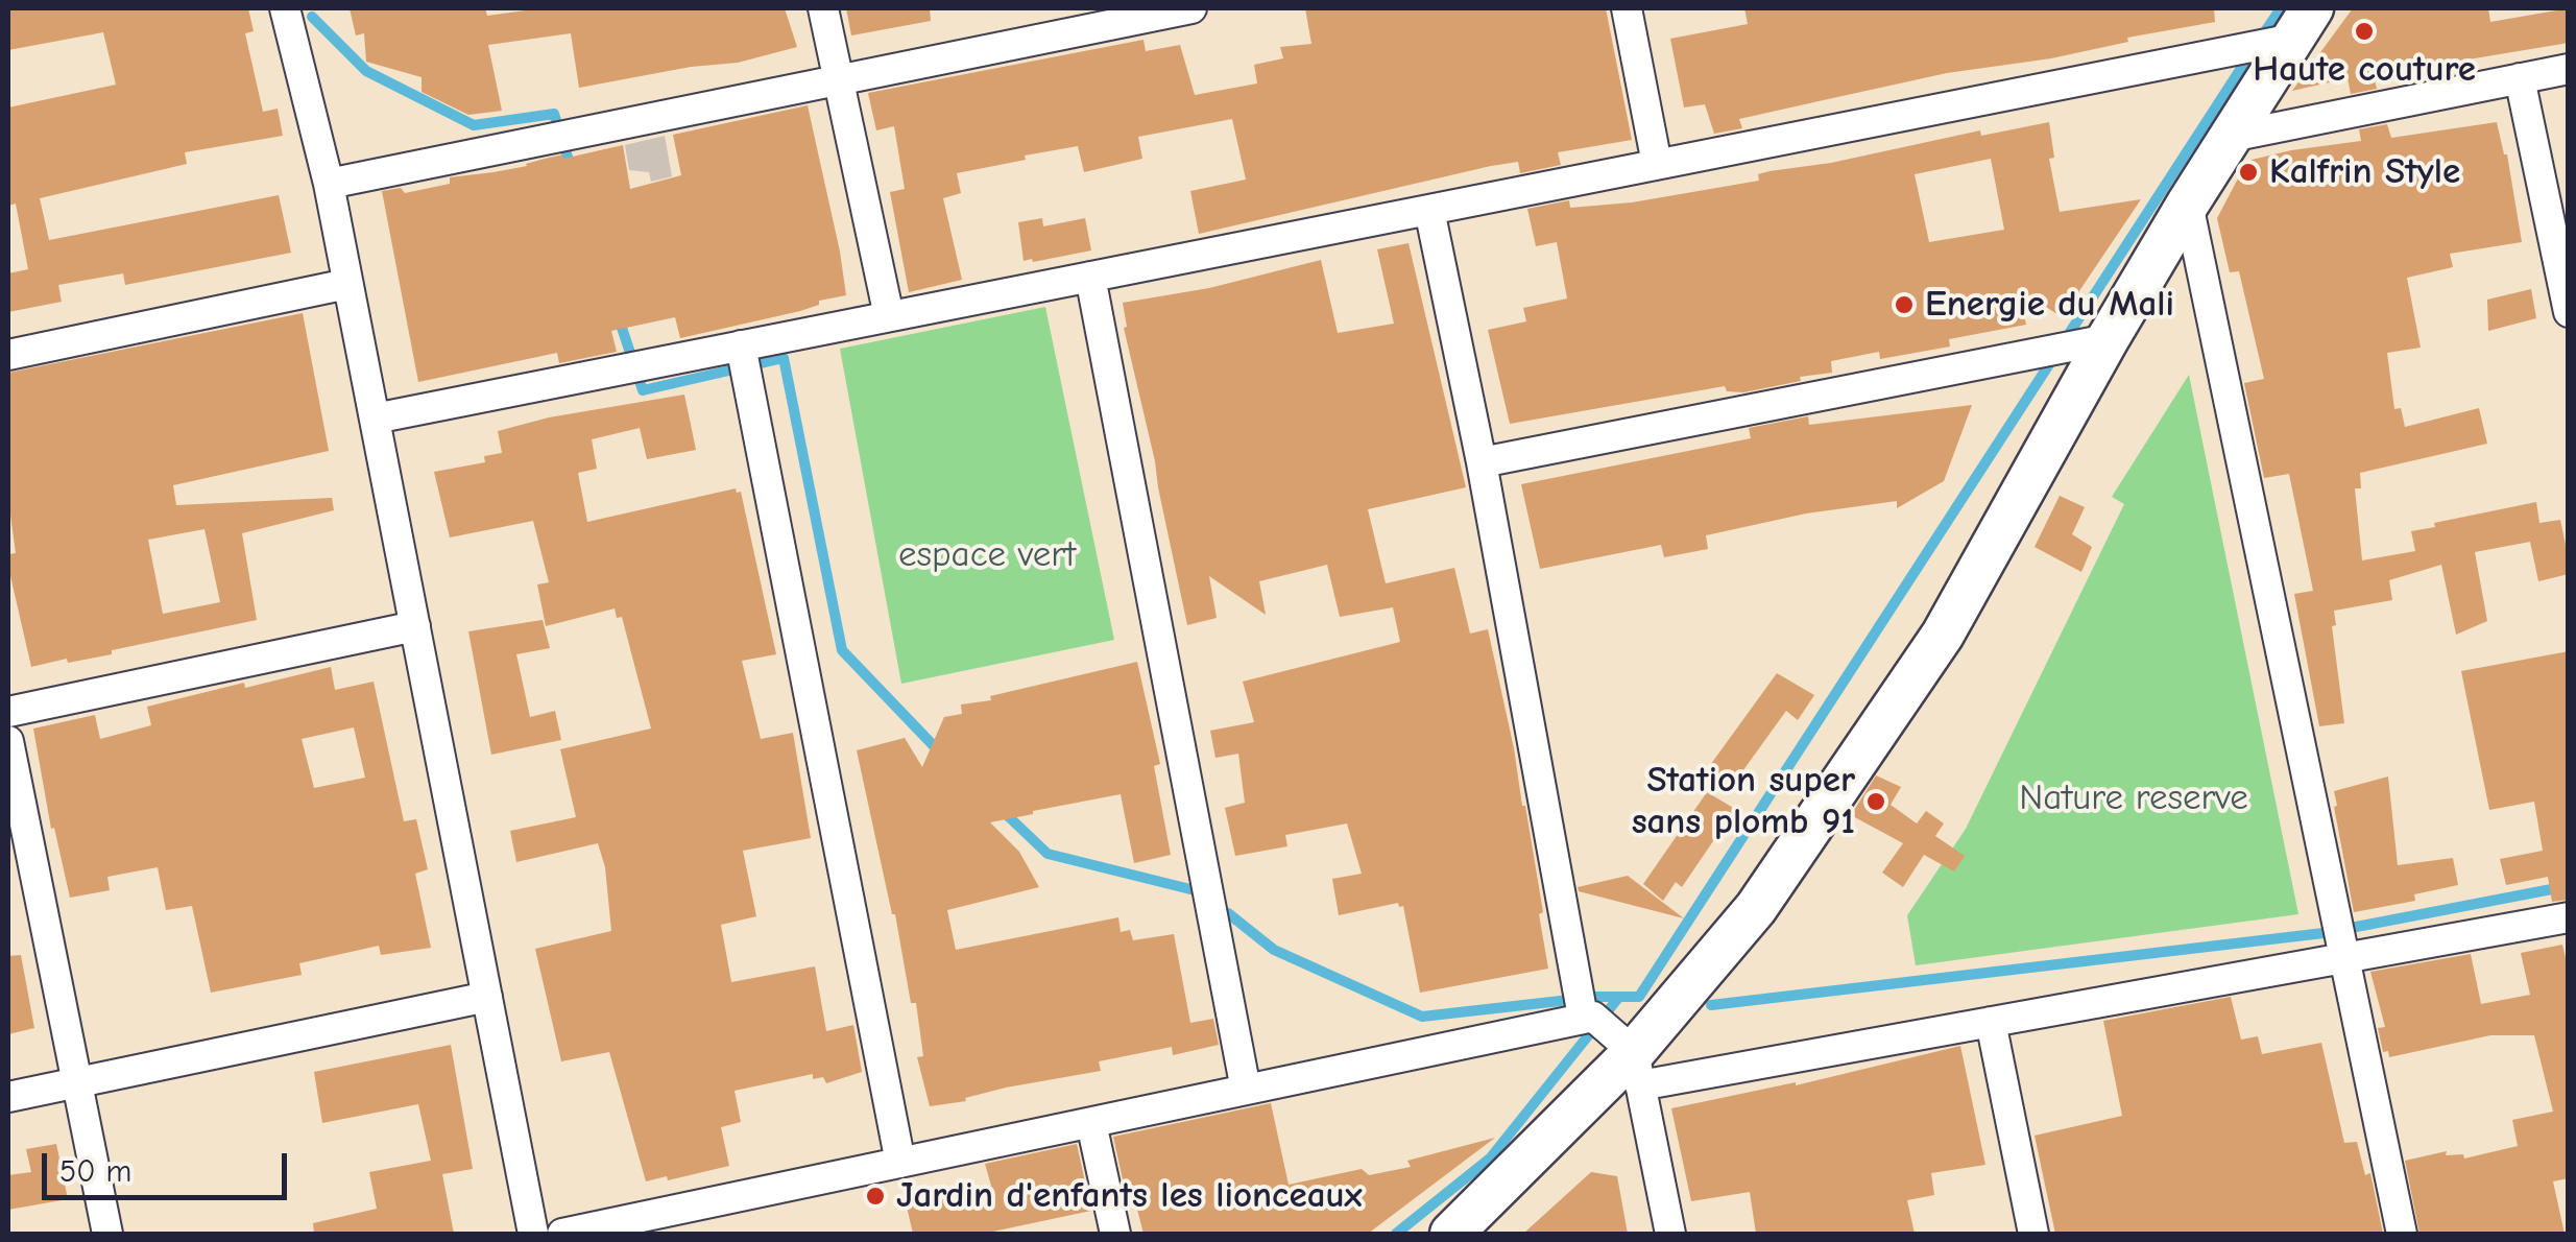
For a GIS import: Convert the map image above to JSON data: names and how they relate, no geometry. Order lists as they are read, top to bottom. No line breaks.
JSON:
{"parks":["espace vert","Nature reserve"],"places":["Haute couture","Kalfrin Style","Energie du Mali","Station super sans plomb 91","Jardin d'enfants les lionceaux"],"scale_bar":"50 m"}
